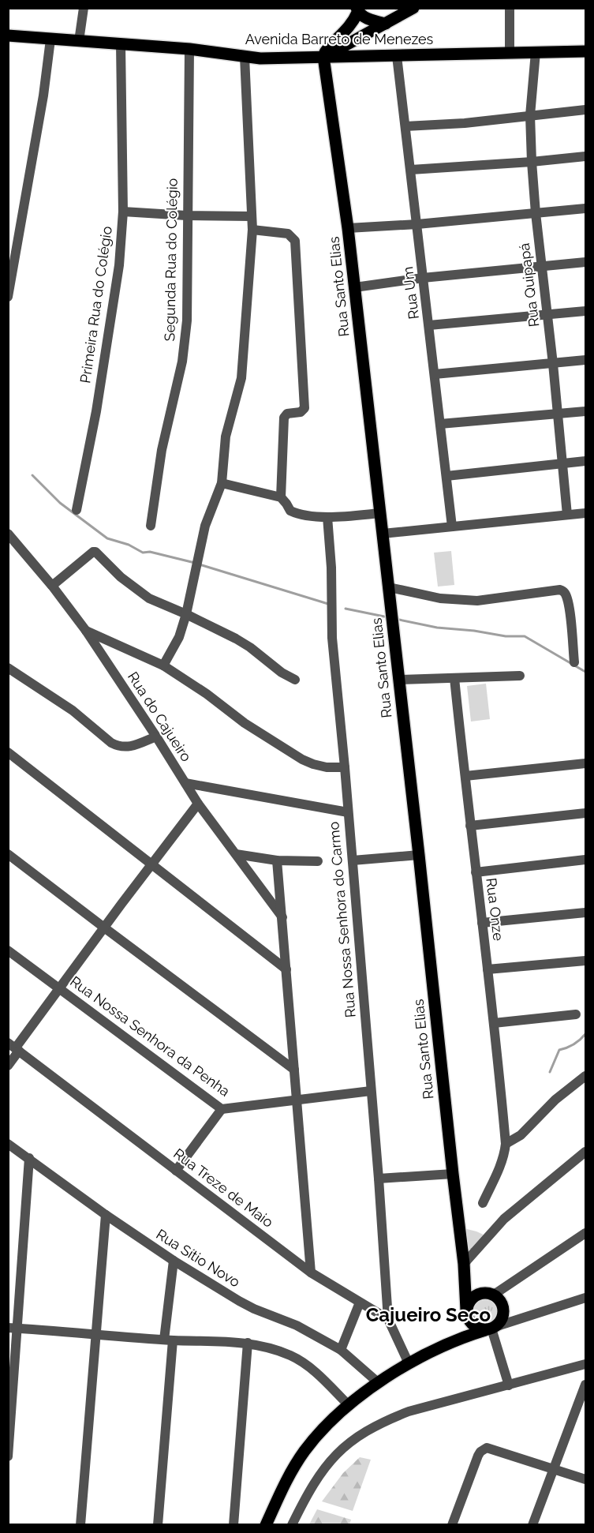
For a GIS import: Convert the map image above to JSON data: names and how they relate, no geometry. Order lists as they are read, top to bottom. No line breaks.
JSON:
{"streets":{"main road":["Avenida Barreto de Menezes","Rua Santo Elias"],"street":["Segunda Rua do Colégio","Rua Quipapá","Rua Um","Primeira Rua do Colégio","Rua do Cajueiro","Rua Onze","Rua Nossa Senhora do Carmo","Rua Nossa Senhora da Penha","Rua Treze de Maio","Rua Sítio Novo"]},"crossings":[["Avenida Barreto de Menezes","Segunda Rua do Colégio"],["Avenida Barreto de Menezes","Rua Quipapá"],["Avenida Barreto de Menezes","Rua Santo Elias"],["Avenida Barreto de Menezes","Rua Um"],["Avenida Barreto de Menezes","Primeira Rua do Colégio"],["Rua Nossa Senhora do Carmo","Rua Nossa Senhora da Penha"],["Rua Nossa Senhora do Carmo","Rua Treze de Maio"]],"districts":["Cajueiro Seco"]}
